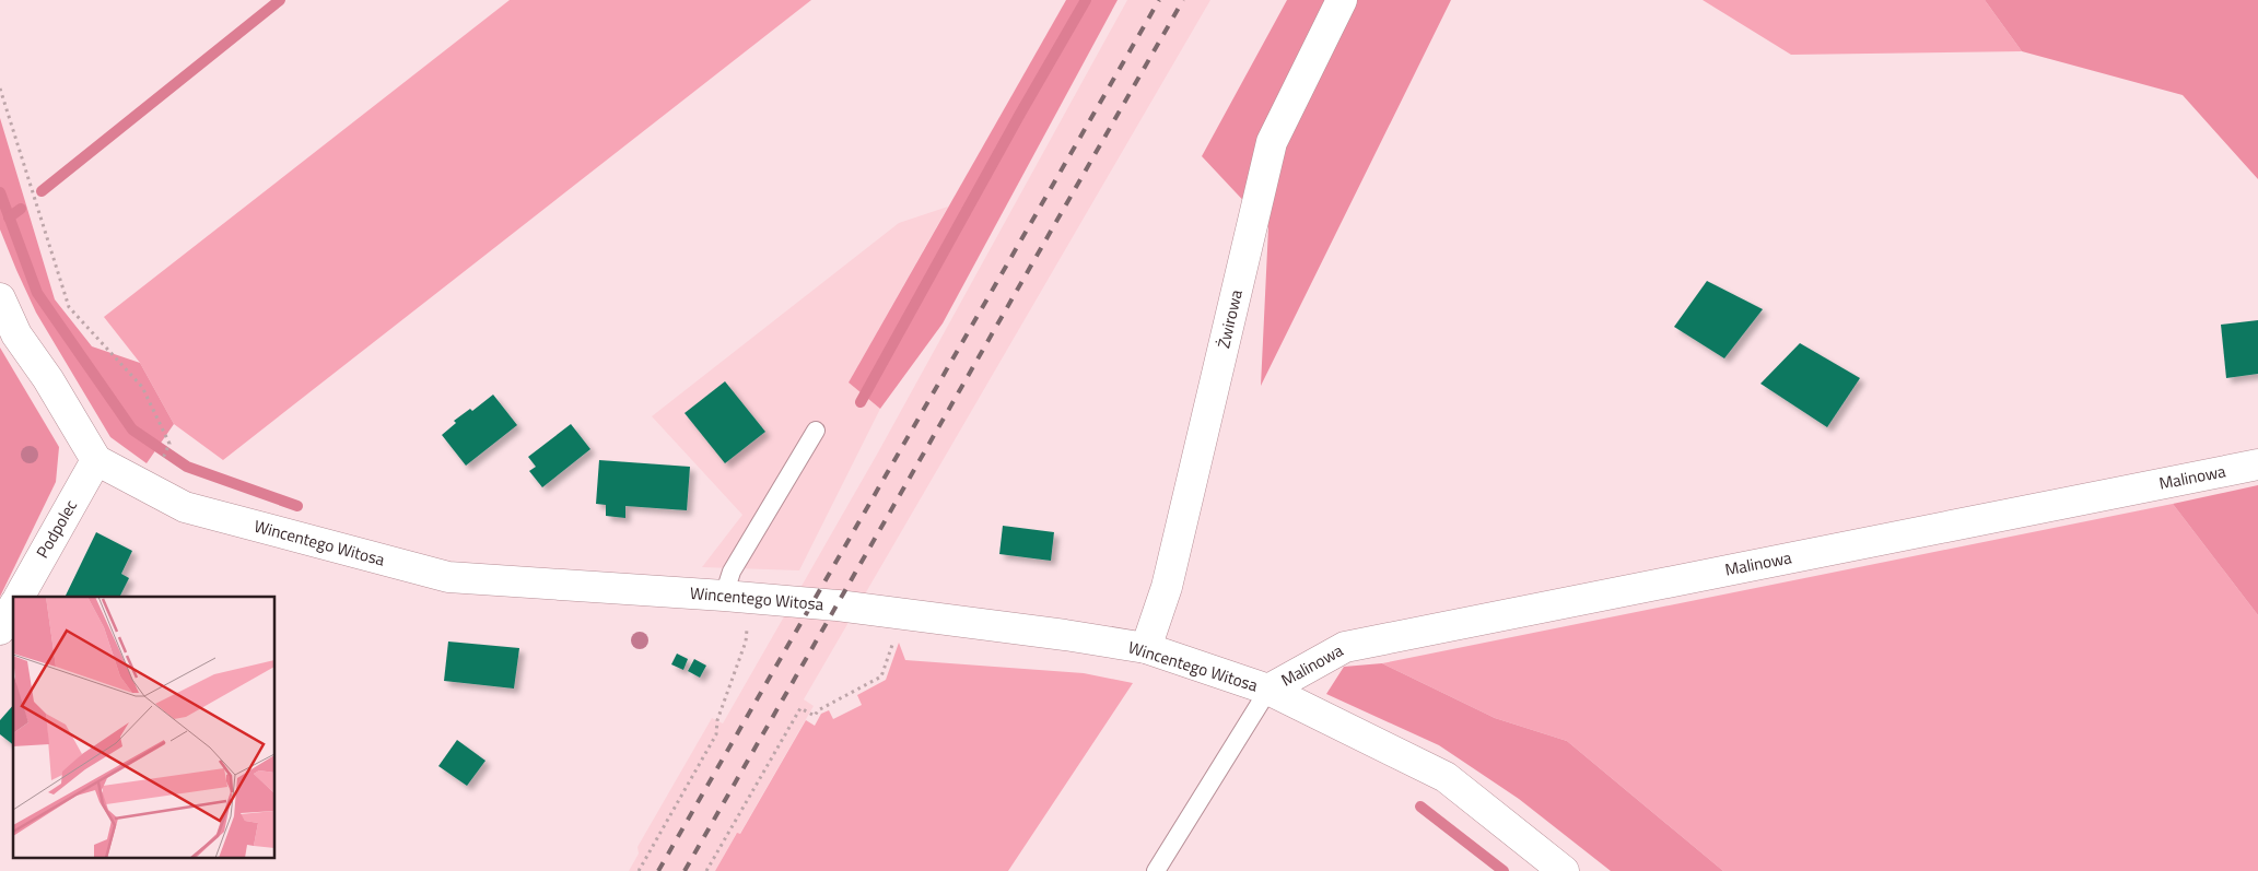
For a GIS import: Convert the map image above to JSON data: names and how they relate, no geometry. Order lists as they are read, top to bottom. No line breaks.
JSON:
{"streets":{"street":["Żwirowa","Malinowa","Podpolec","Wincentego Witosa"]},"crossings":[["Żwirowa","Wincentego Witosa"],["Malinowa","Wincentego Witosa"],["Podpolec","Wincentego Witosa"]]}
